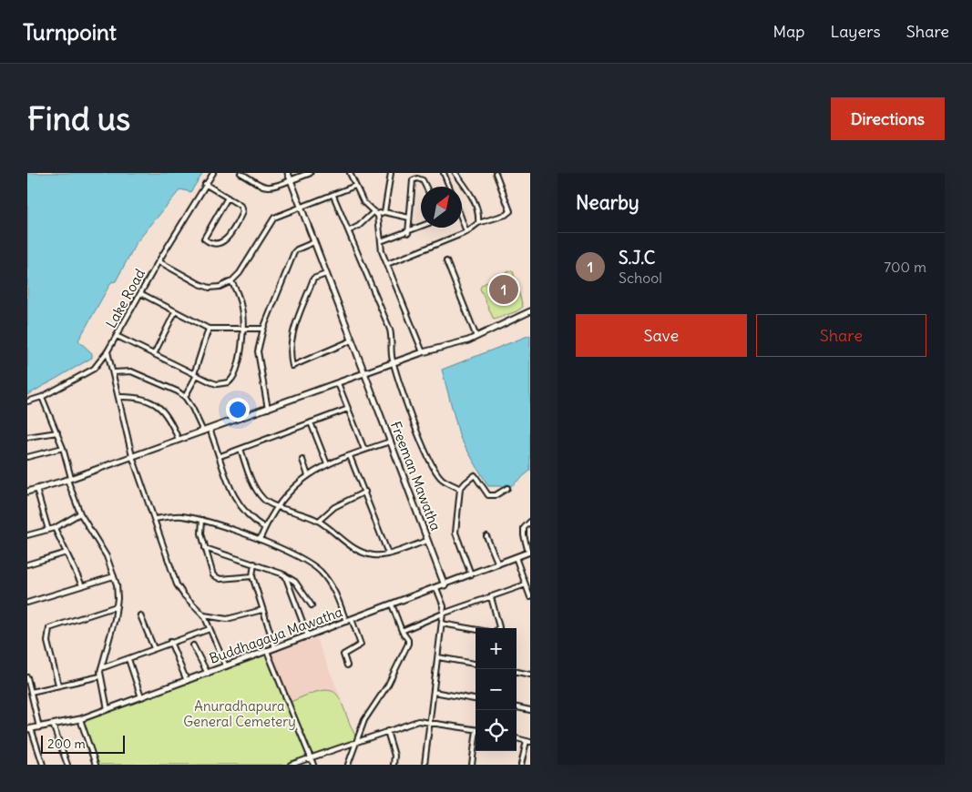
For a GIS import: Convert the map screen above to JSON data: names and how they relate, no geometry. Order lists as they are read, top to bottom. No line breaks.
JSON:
{"streets":{"main road":["Freeman Mawatha","Buddhagaya Mawatha"],"street":["Lake Road"]},"crossings":[["Freeman Mawatha","Buddhagaya Mawatha"]],"parks":["Anuradhapura General Cemetery"],"scale_bar":"200 m","north":"top right","page":{"header":"Turnpoint","nav":["Map","Layers","Share"],"buttons":["Directions",["Save","Share"]],"title":"Find us","heading":"Nearby","list":[{"mark":"1","name":"S.J.C","note":"School","value":"700 m"}],"pins":"1","map_buttons":["+","−"],"scale":"200 m"}}
